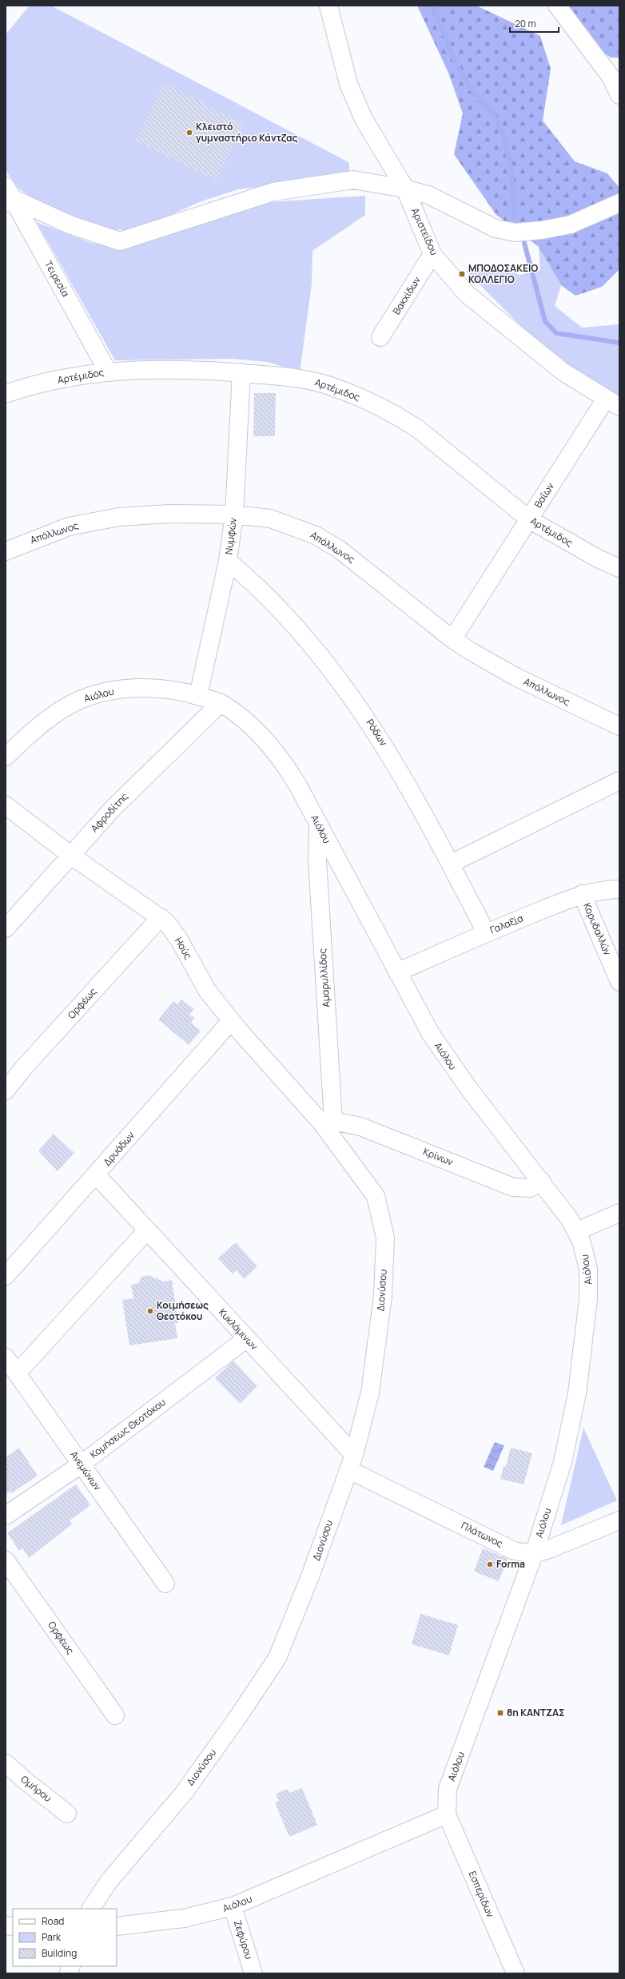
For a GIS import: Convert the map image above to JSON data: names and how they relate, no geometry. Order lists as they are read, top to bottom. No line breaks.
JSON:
{"streets":{"street":["Αριστείδου","Tειρεσία","Βακχίδων","Αρτέμιδος","Βαΐων","Απόλλωνος","Νυμφών","Αιόλου","Ρόδων","Αφροδίτης","Γαλαξία","Κορυδαλλών","Ηούς","Αμαρυλλίδος","Ορφέως","Δρυάδων","Κρίνων","Διονύσου","Κυκλάμινων","Κομήσεως Θεοτόκου","Ανεμώνων","Πλάτωνος","Ομήρου","Εσπερίδων","Ζεφύρου"]},"crossings":[["Αριστείδου","Βακχίδων"],["Αριστείδου","Βαΐων"],["Tειρεσία","Αρτέμιδος"],["Αρτέμιδος","Βαΐων"],["Αρτέμιδος","Νυμφών"],["Βαΐων","Απόλλωνος"],["Απόλλωνος","Νυμφών"],["Νυμφών","Αιόλου"],["Νυμφών","Ρόδων"],["Αιόλου","Αφροδίτης"],["Αιόλου","Γαλαξία"],["Αιόλου","Αμαρυλλίδος"],["Αιόλου","Κρίνων"],["Αιόλου","Πλάτωνος"],["Αιόλου","Εσπερίδων"],["Αιόλου","Ζεφύρου"],["Ρόδων","Γαλαξία"],["Αφροδίτης","Ηούς"],["Γαλαξία","Κορυδαλλών"],["Ηούς","Αμαρυλλίδος"],["Ηούς","Ορφέως"],["Ηούς","Δρυάδων"],["Ηούς","Κρίνων"],["Ηούς","Διονύσου"],["Αμαρυλλίδος","Κρίνων"],["Αμαρυλλίδος","Διονύσου"],["Δρυάδων","Κυκλάμινων"],["Κρίνων","Διονύσου"],["Διονύσου","Κυκλάμινων"],["Διονύσου","Πλάτωνος"],["Κυκλάμινων","Κομήσεως Θεοτόκου"],["Κυκλάμινων","Πλάτωνος"],["Κομήσεως Θεοτόκου","Ανεμώνων"]],"places":{"other":["Κλειστό γυμναστήριο Κάντζας","Κοιμήσεως Θεοτόκου","Forma"],"transit":["ΜΠΟΔΟΣΑΚΕΙΟ ΚΟΛΛΕΓΙΟ","8η ΚΑΝΤΖΑΣ"]},"legend":["Road","Park","Building"],"scale_bar":"20 m"}
